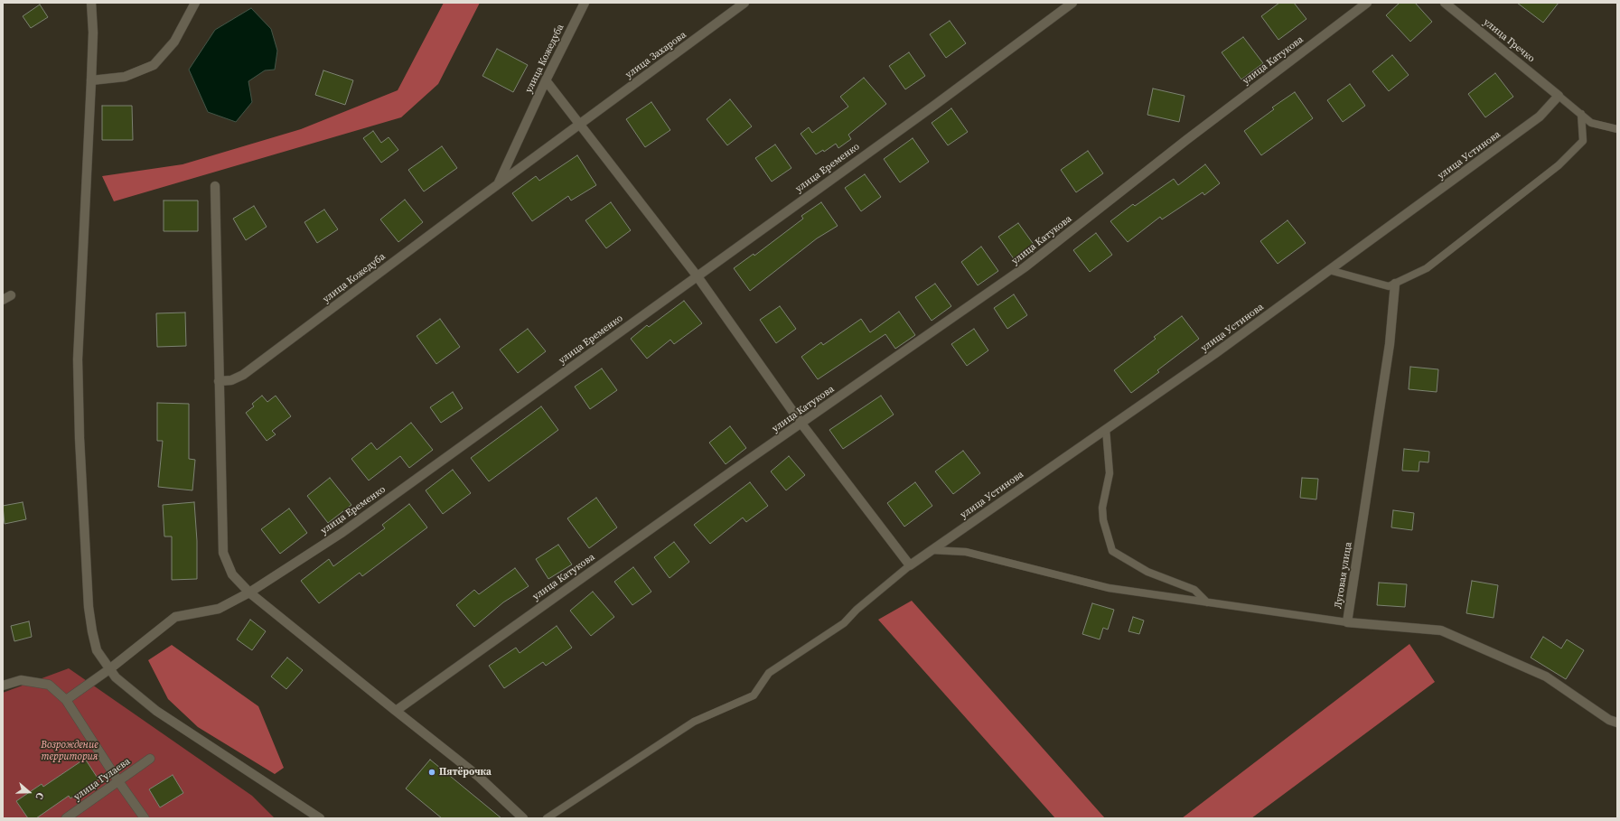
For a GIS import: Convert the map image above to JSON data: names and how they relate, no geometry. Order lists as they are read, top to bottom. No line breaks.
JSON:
{"streets":{"street":["улица Гречко","улица Захарова","улица Кожедуба","улица Катукова","улица Устинова","улица Еременко","Луговая улица","улица Гулаева"]},"crossings":[["улица Гречко","улица Устинова"],["улица Захарова","улица Кожедуба"]],"parks":["Возрождение территория"],"places":["Пятёрочка"],"north":"right"}
